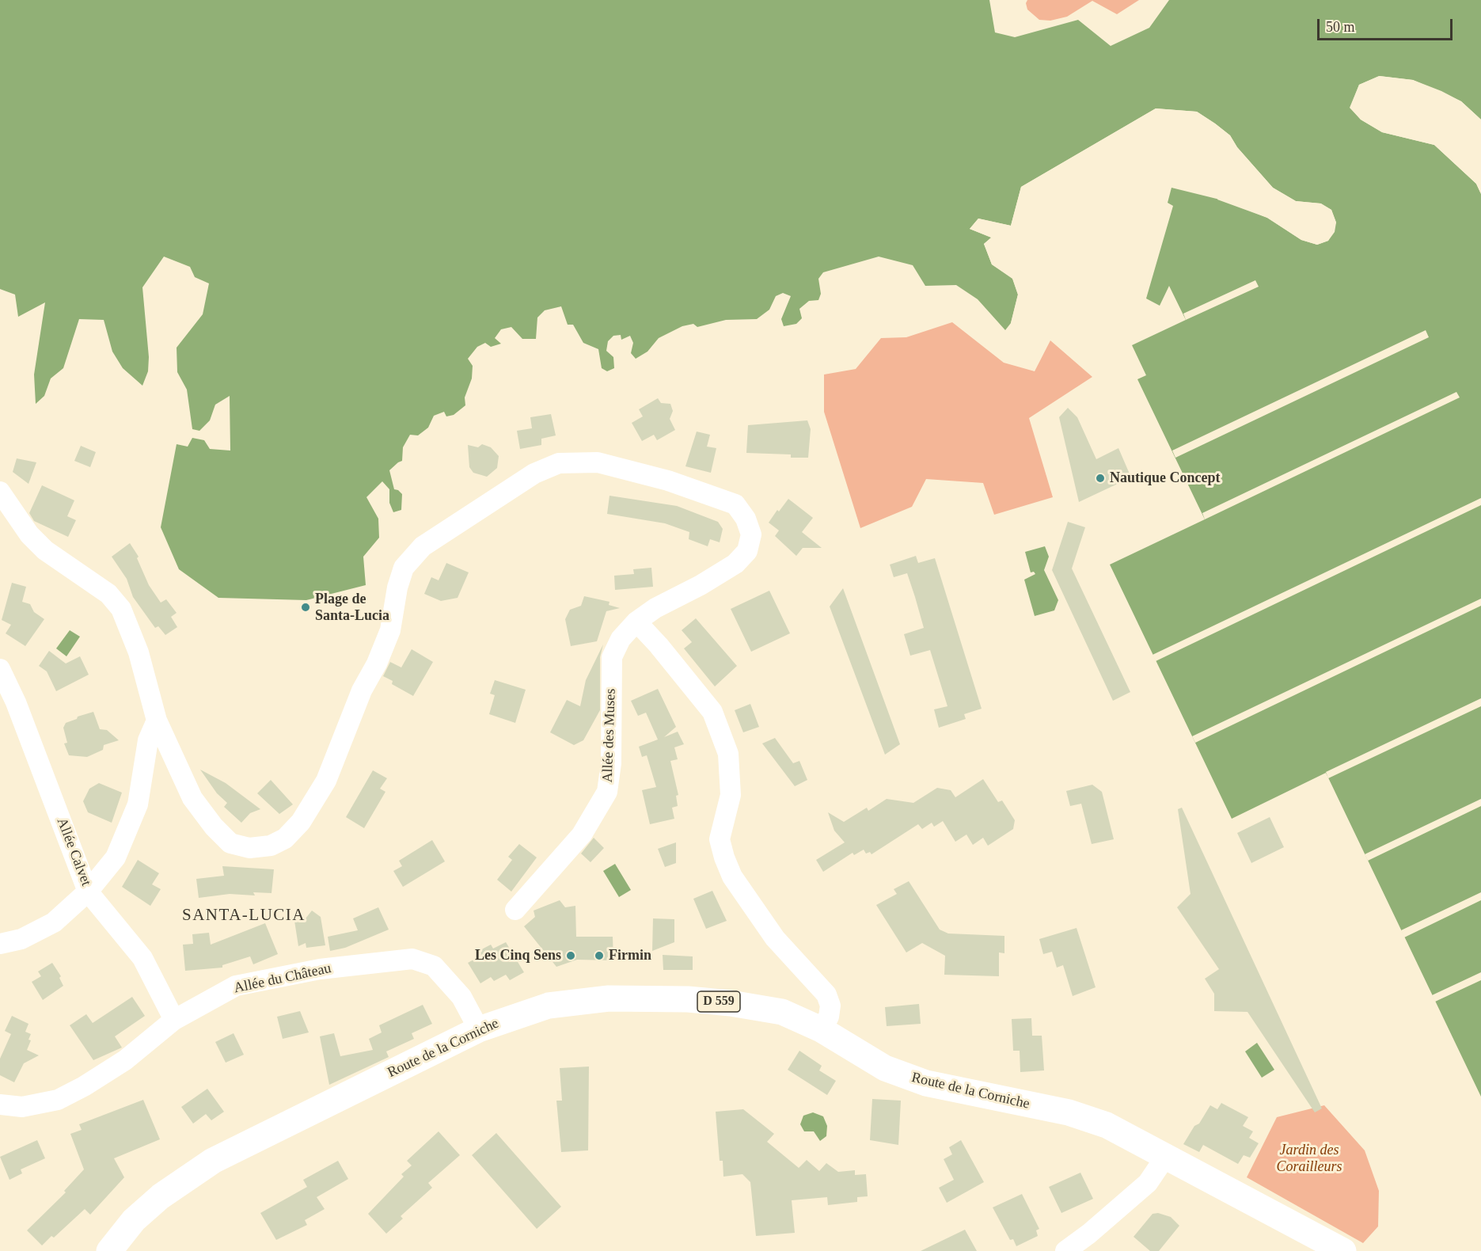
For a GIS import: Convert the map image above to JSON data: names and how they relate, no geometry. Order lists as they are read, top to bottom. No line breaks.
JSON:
{"streets":{"main road":["D 559","Route de la Corniche"],"street":["Allée des Muses","Allée Calvet","Allée du Château"]},"crossings":[["Allée Calvet","Allée du Château"],["Allée du Château","Route de la Corniche"]],"districts":["SANTA-LUCIA"],"parks":["Jardin des Corailleurs"],"places":["Nautique Concept","Plage de Santa-Lucia","Les Cinq Sens","Firmin"],"scale_bar":"50 m"}
